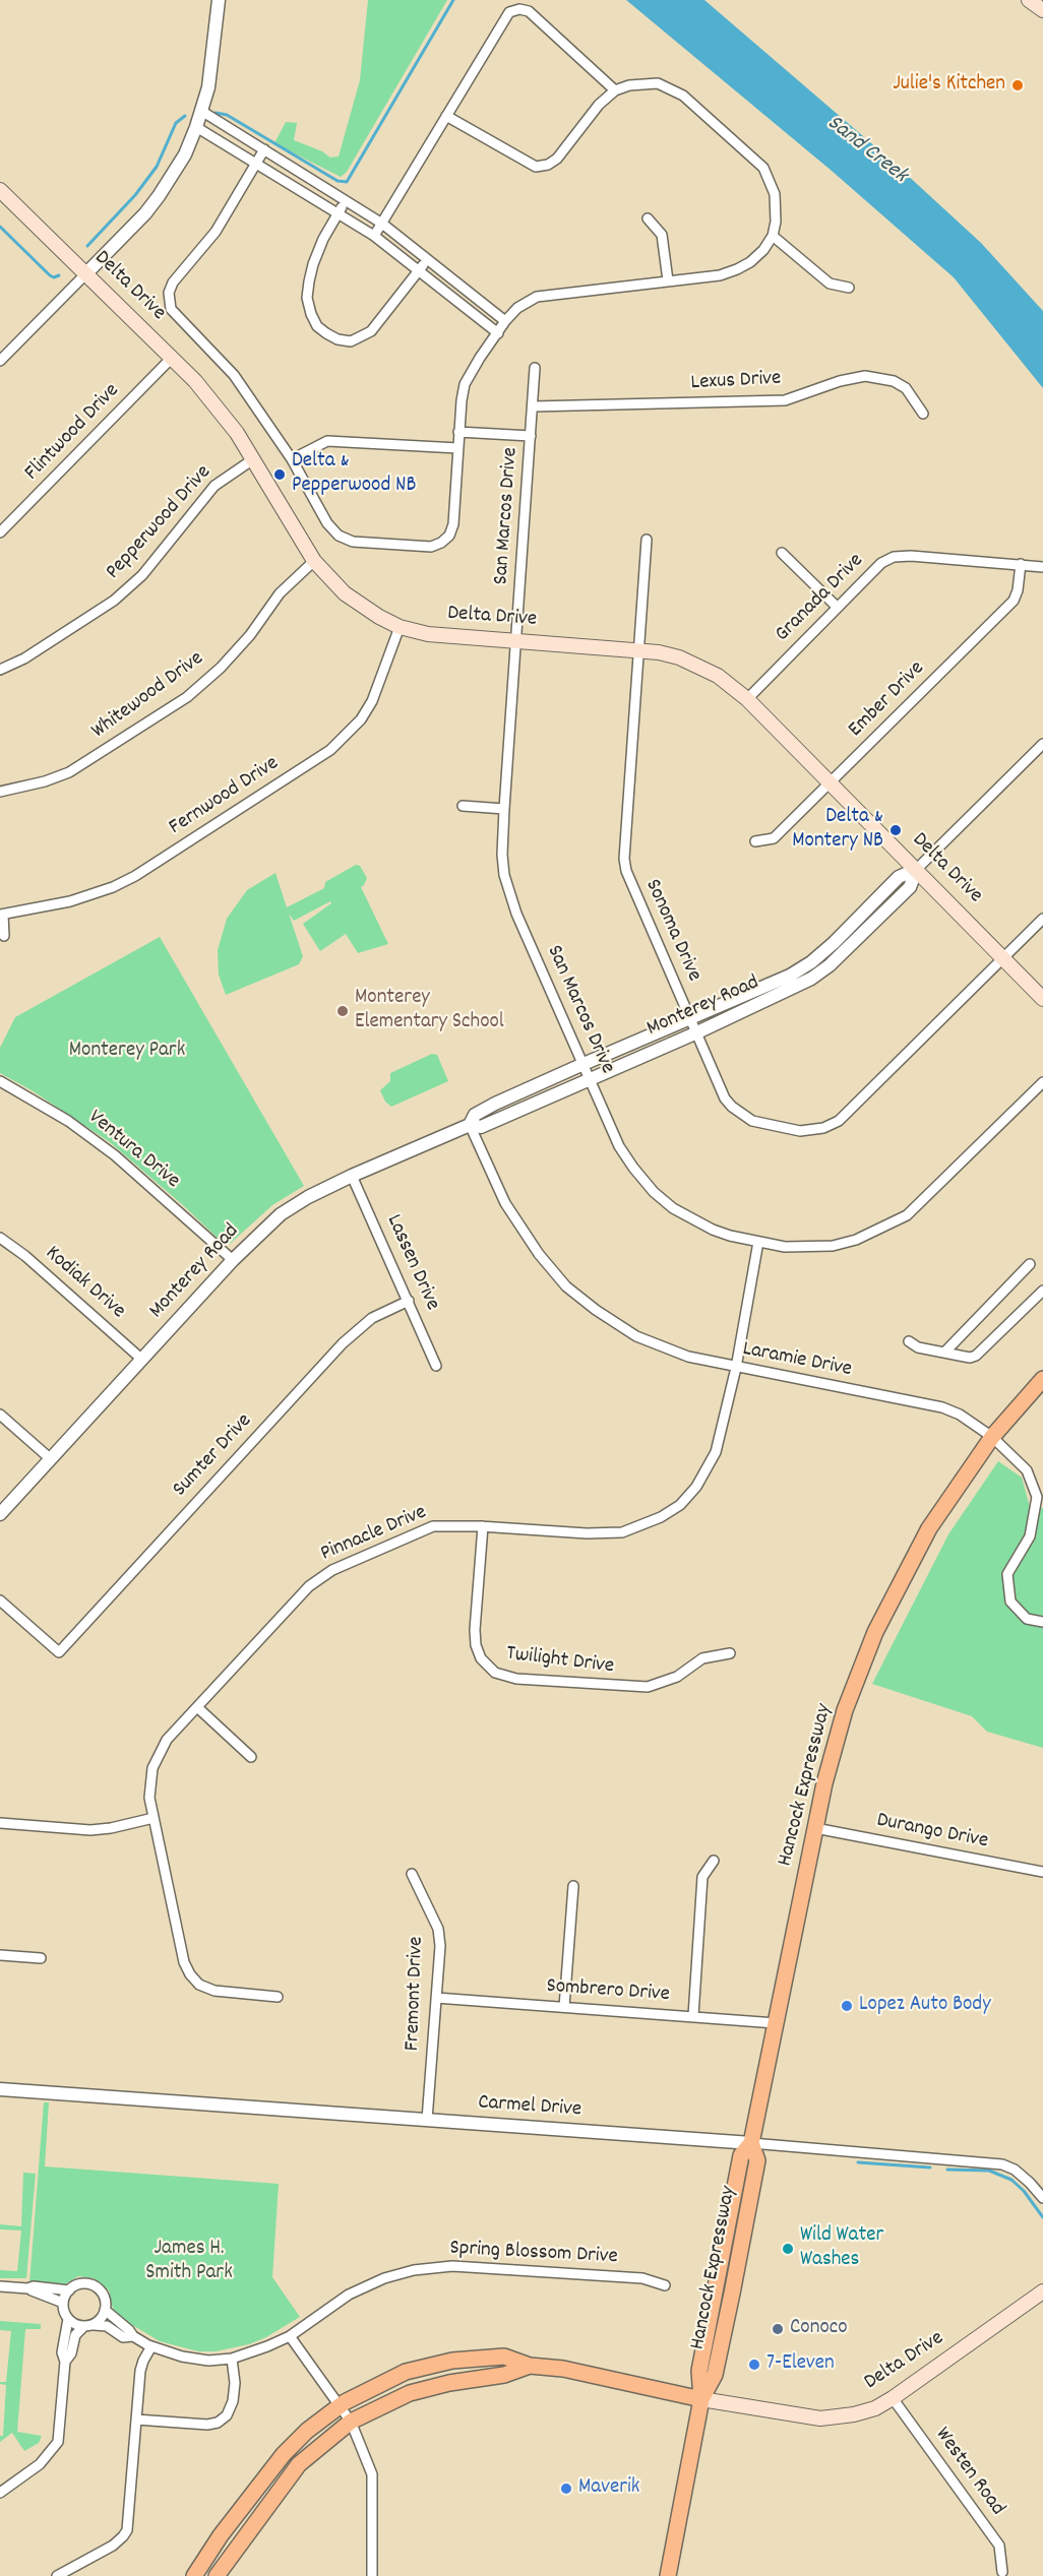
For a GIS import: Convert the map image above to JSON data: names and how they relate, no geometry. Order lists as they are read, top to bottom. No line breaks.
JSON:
{"streets":{"main road":["Delta Drive","Hancock Expressway"],"street":["Lexus Drive","Flintwood Drive","San Marcos Drive","Pepperwood Drive","Granada Drive","Whitewood Drive","Ember Drive","Fernwood Drive","Sonoma Drive","Monterey Road","Ventura Drive","Lassen Drive","Kodiak Drive","Laramie Drive","Sumter Drive","Pinnacle Drive","Twilight Drive","Durango Drive","Sombrero Drive","Fremont Drive","Carmel Drive","Spring Blossom Drive","Westen Road"]},"crossings":[["Delta Drive","Flintwood Drive"],["Delta Drive","San Marcos Drive"],["Delta Drive","Pepperwood Drive"],["Delta Drive","Granada Drive"],["Delta Drive","Whitewood Drive"],["Delta Drive","Ember Drive"],["Delta Drive","Fernwood Drive"],["Delta Drive","Sonoma Drive"],["Delta Drive","Monterey Road"],["Delta Drive","Hancock Expressway"],["Delta Drive","Westen Road"],["Lexus Drive","San Marcos Drive"],["San Marcos Drive","Monterey Road"],["San Marcos Drive","Pinnacle Drive"],["Granada Drive","Ember Drive"],["Sonoma Drive","Monterey Road"],["Monterey Road","Ventura Drive"],["Monterey Road","Lassen Drive"],["Monterey Road","Kodiak Drive"],["Monterey Road","Laramie Drive"],["Lassen Drive","Sumter Drive"],["Laramie Drive","Pinnacle Drive"],["Laramie Drive","Hancock Expressway"],["Pinnacle Drive","Twilight Drive"],["Hancock Expressway","Durango Drive"],["Hancock Expressway","Sombrero Drive"],["Hancock Expressway","Carmel Drive"],["Sombrero Drive","Fremont Drive"],["Fremont Drive","Carmel Drive"]],"water":["Sand Creek"],"parks":["Monterey Park","James H. Smith Park"],"places":["Julie's Kitchen","Delta & Pepperwood NB","Delta & Montery NB","Monterey Elementary School","Lopez Auto Body","Wild Water Washes","Conoco","7-Eleven","Maverik"]}
